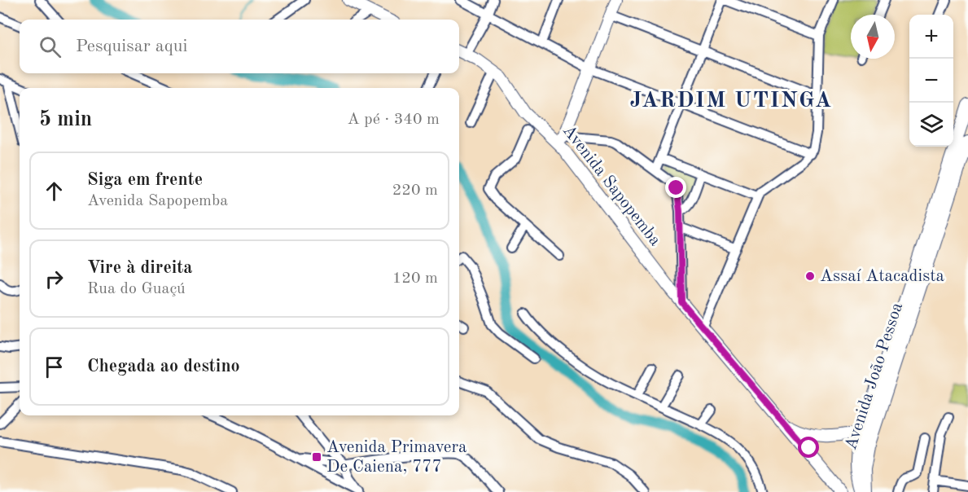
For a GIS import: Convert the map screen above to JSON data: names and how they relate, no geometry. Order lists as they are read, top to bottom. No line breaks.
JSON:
{"streets":{"main road":["Avenida Sapopemba","Avenida João Pessoa"]},"crossings":[["Avenida Sapopemba","Avenida João Pessoa"]],"districts":["JARDIM UTINGA"],"places":{"other":["Assaí Atacadista"],"transit":["Avenida Primavera De Caiena, 777"]},"north":"bottom","page":{"map_buttons":["+","−"],"search":"Pesquisar aqui","heading":["5 min","A pé · 340 m"],"list":[["Siga em frente","Avenida Sapopemba","220 m"],["Vire à direita","Rua do Guaçú","120 m"],"Chegada ao destino"]}}
